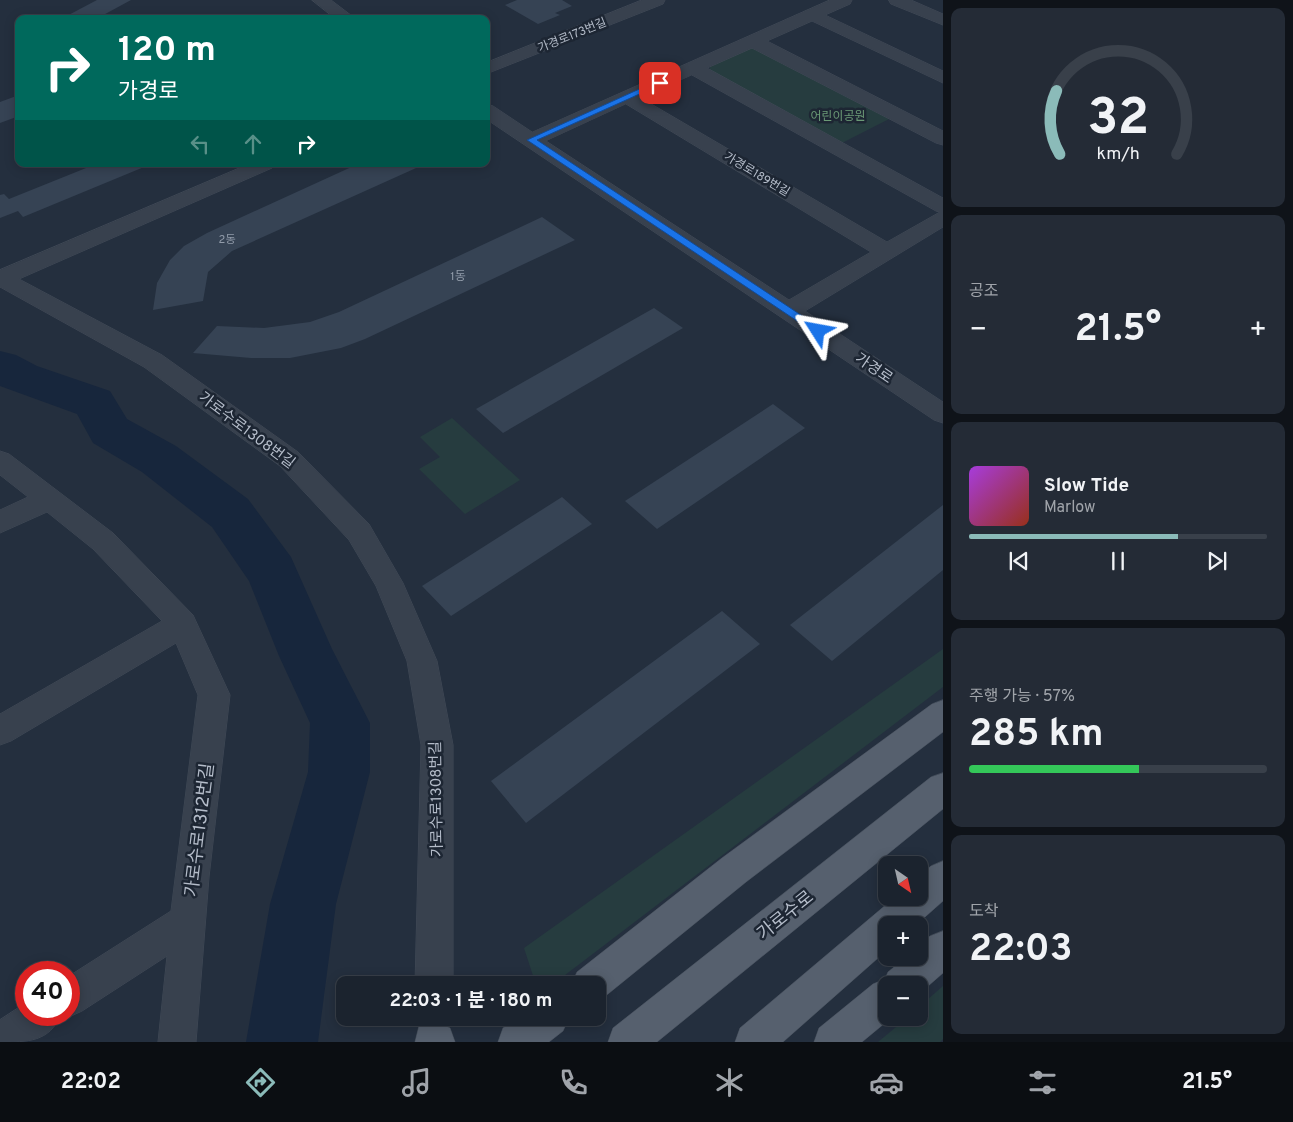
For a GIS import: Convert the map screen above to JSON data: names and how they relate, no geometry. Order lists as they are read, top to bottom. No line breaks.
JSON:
{"streets":{"main road":["가로수로"],"street":["가경로173번길","가경로189번길","가경로","가로수로1308번길","가로수로1312번길"]},"parks":["어린이공원"],"house_numbers":["2동","1동"],"north":"bottom right","page":{"turn":["120 m","가경로"],"tile":["공조",["주행 가능 · 57%","285 km"],["도착","22:03"]],"heat":["−","21.5°","+"],"song":["Slow Tide","Marlow"],"map_buttons":["+","−"],"limit":"40","trip":"22:03 · 1 분 · 180 m","tabs":["22:02","21.5°"],"gauge":["32","km/h"]}}
